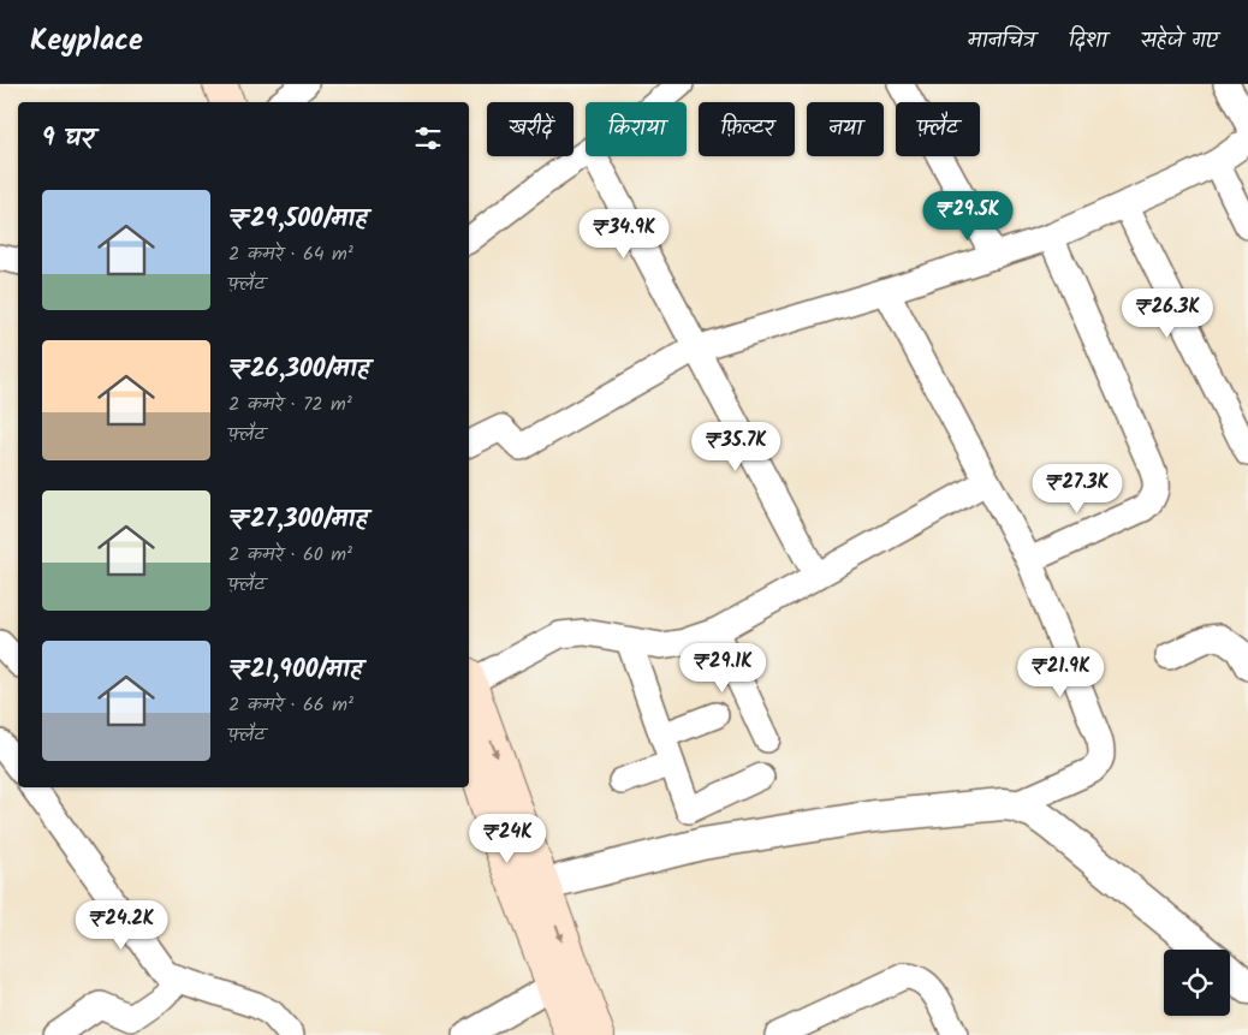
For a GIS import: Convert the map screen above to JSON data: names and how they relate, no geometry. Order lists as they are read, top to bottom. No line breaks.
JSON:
{"page":{"header":"Keyplace","nav":["मानचित्र","दिशा","सहेजे गए"],"chip":["खरीदें","किराया","फ़िल्टर","नया","फ़्लैट"],"heading":"9 घर","list":[{"name":"₹29,500/माह","note":"2 कमरे · 64 m² · फ़्लैट"},{"name":"₹26,300/माह","note":"2 कमरे · 72 m² · फ़्लैट"},{"name":"₹27,300/माह","note":"2 कमरे · 60 m² · फ़्लैट"},{"name":"₹21,900/माह","note":"2 कमरे · 66 m² · फ़्लैट"}],"price":["₹29.5K","₹34.9K","₹26.3K","₹35.7K","₹27.3K","₹29.1K","₹21.9K","₹24K","₹24.2K"]}}
